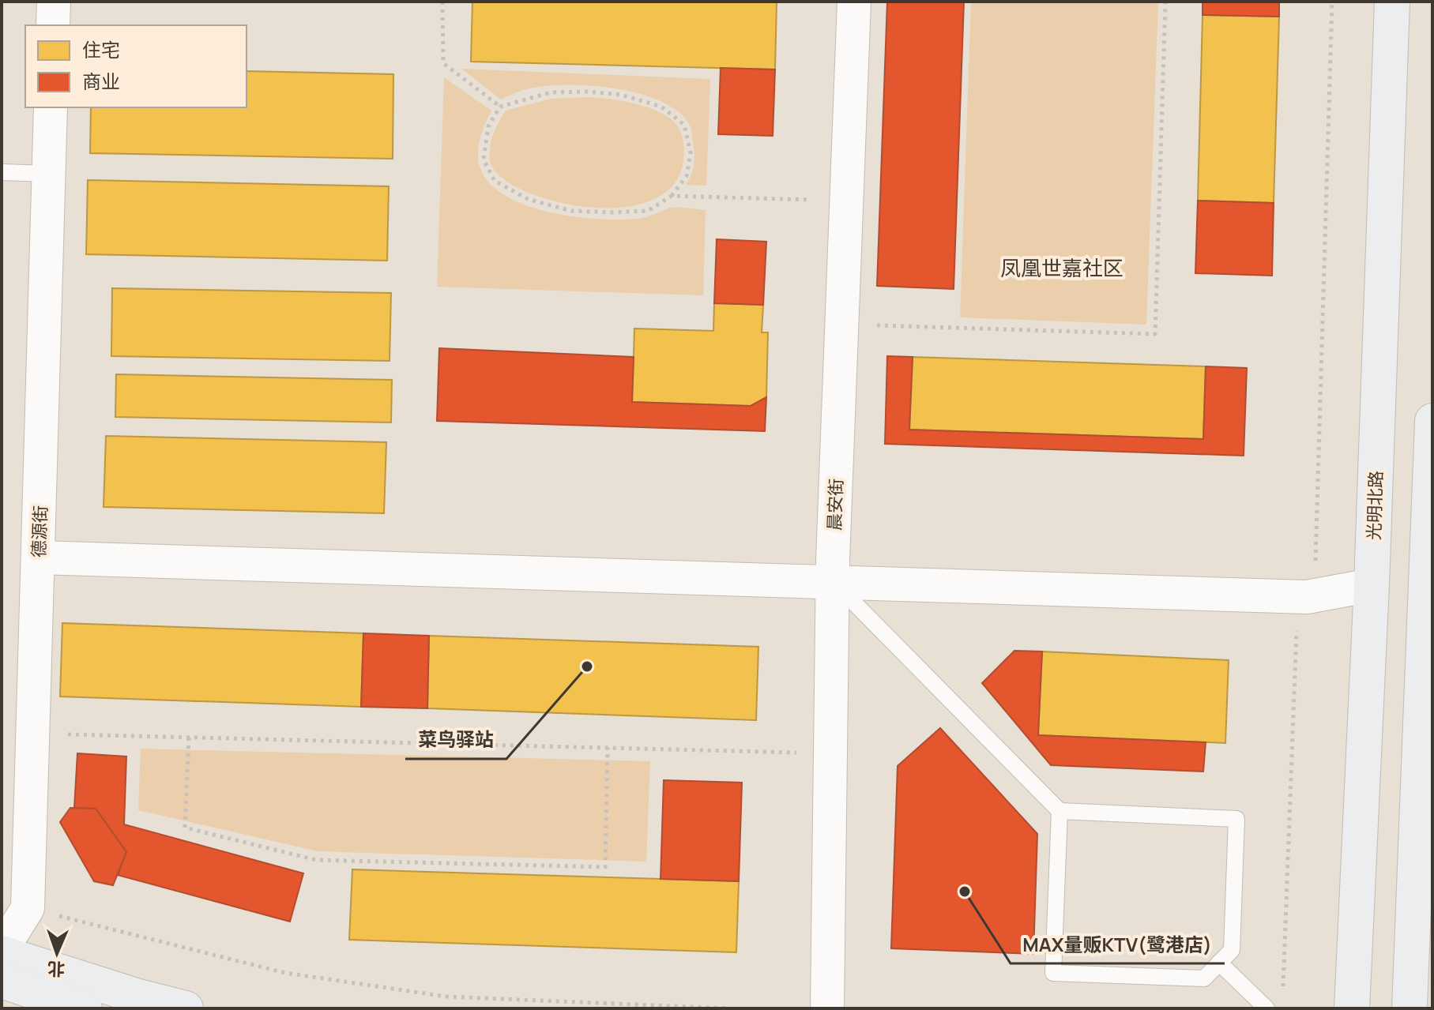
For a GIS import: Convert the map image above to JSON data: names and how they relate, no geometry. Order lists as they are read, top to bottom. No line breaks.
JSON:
{"streets":{"main road":["光明北路"],"street":["晨安街","德源街"]},"districts":["凤凰世嘉社区"],"places":["菜鸟驿站","MAX量贩KTV(鹭港店)"],"legend":["住宅","商业"],"north":"bottom"}
